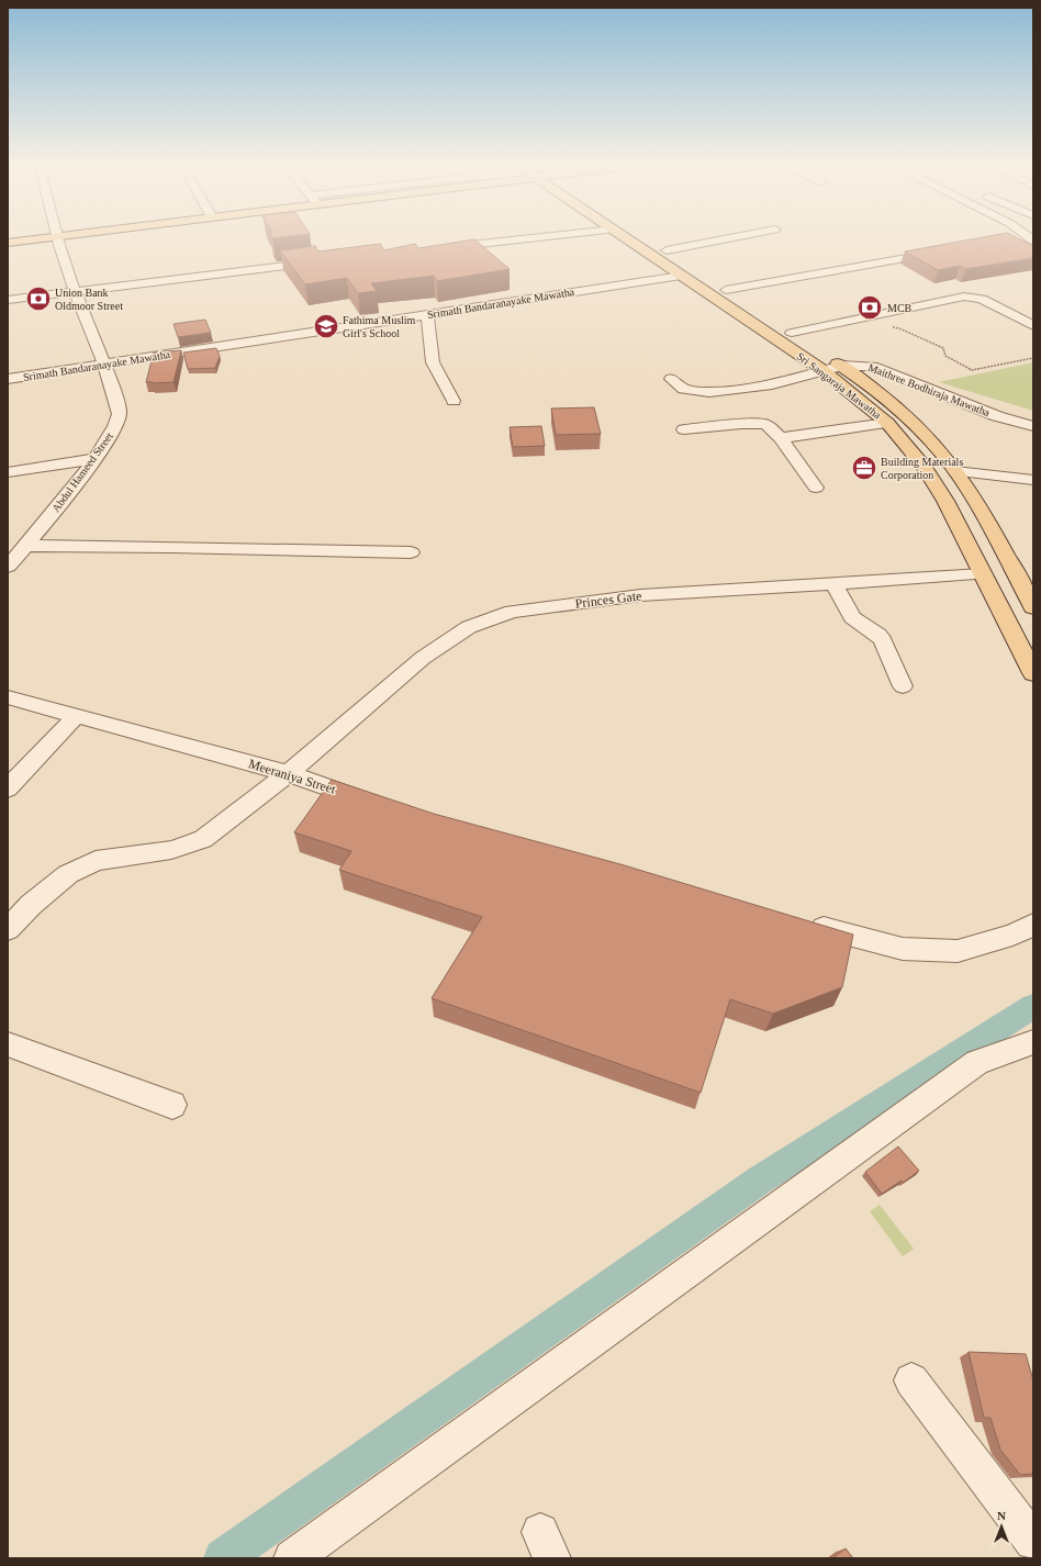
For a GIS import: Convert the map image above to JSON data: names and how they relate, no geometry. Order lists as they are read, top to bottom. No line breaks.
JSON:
{"streets":{"main road":["Sri Sangaraja Mawatha"],"street":["Srimath Bandaranayake Mawatha","Maithree Bodhiraja Mawatha","Abdul Hameed Street","Princes Gate","Meeraniya Street"]},"crossings":[["Srimath Bandaranayake Mawatha","Sri Sangaraja Mawatha"],["Srimath Bandaranayake Mawatha","Abdul Hameed Street"],["Sri Sangaraja Mawatha","Maithree Bodhiraja Mawatha"],["Sri Sangaraja Mawatha","Princes Gate"],["Princes Gate","Meeraniya Street"]],"places":{"bank":["Union Bank Oldmoor Street","MCB"],"school or university":["Fathima Muslim Girl's School"],"office":["Building Materials Corporation"]},"north":"top"}
